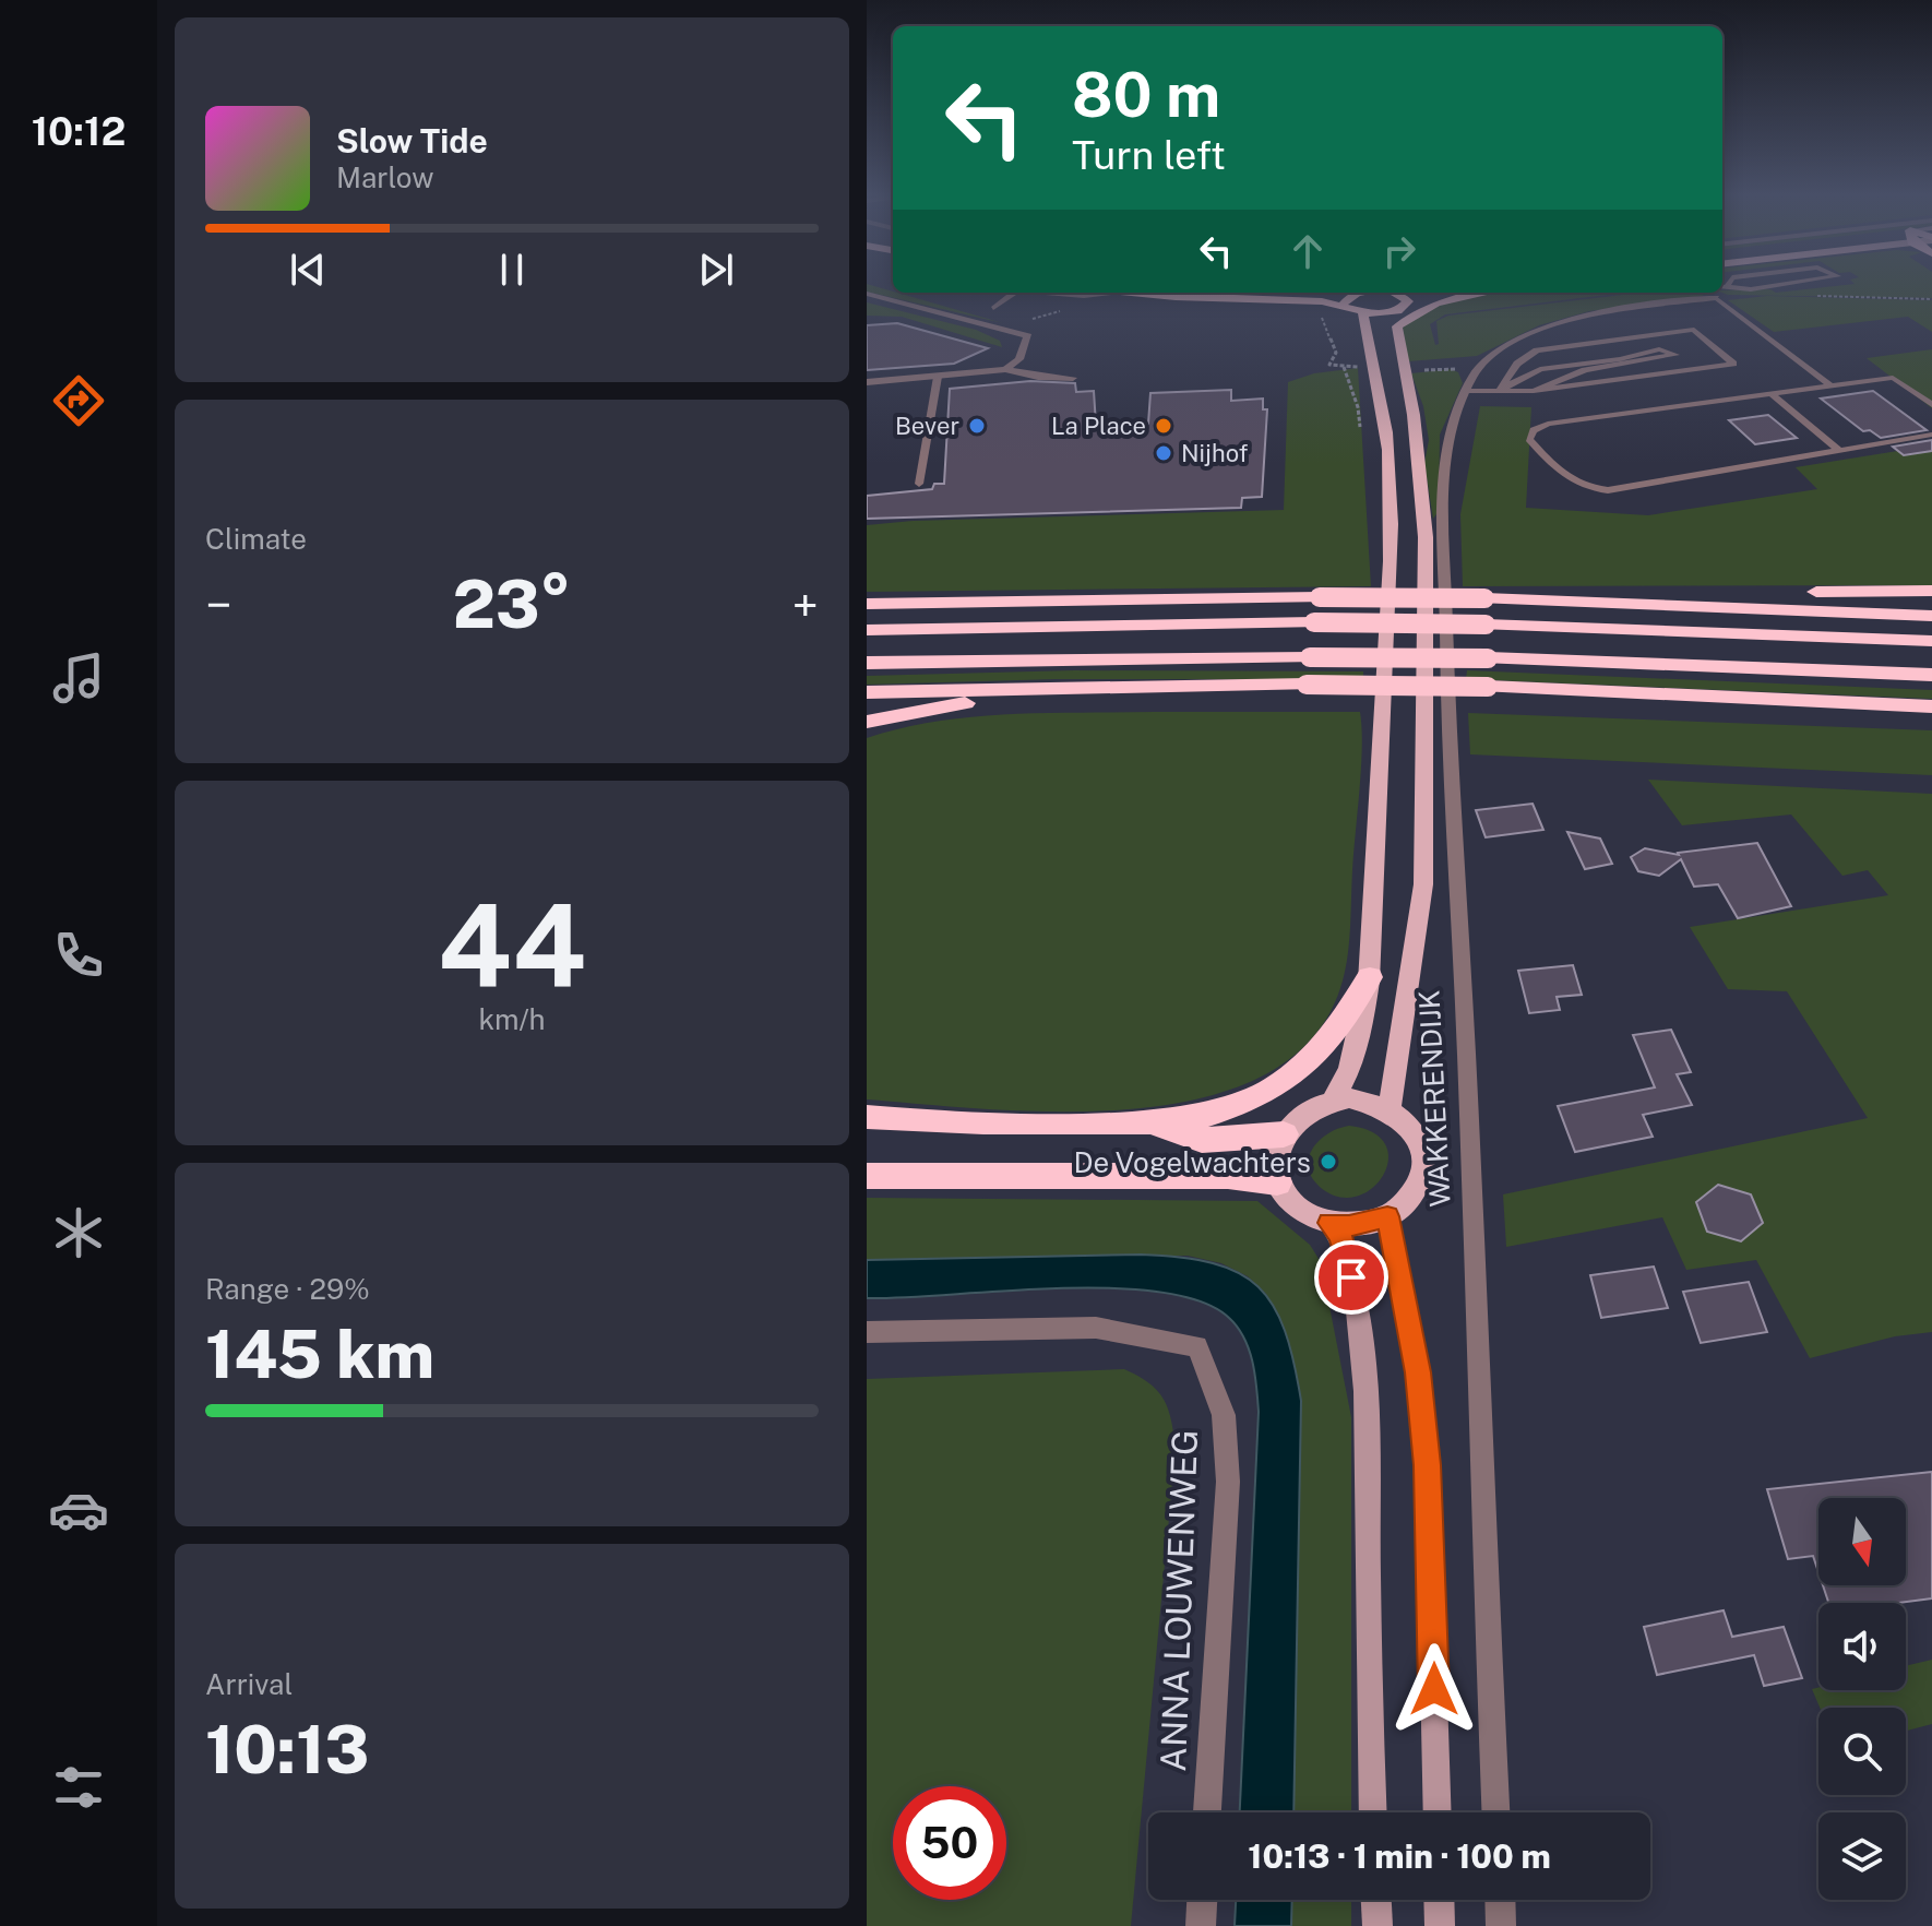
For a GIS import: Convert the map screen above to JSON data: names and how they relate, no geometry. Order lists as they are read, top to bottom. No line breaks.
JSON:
{"streets":{"main road":["WAKKERENDIJK"],"street":["ANNA LOUWENWEG"]},"places":["Bever","La Place","Nijhof","De Vogelwachters"],"north":"bottom","page":{"tabs":"10:12","turn":["80 m","Turn left"],"song":["Slow Tide","Marlow"],"tile":["Climate",["44","km/h"],["Range · 29%","145 km"],["Arrival","10:13"]],"heat":["−","23°","+"],"limit":"50","trip":"10:13 · 1 min · 100 m"}}
